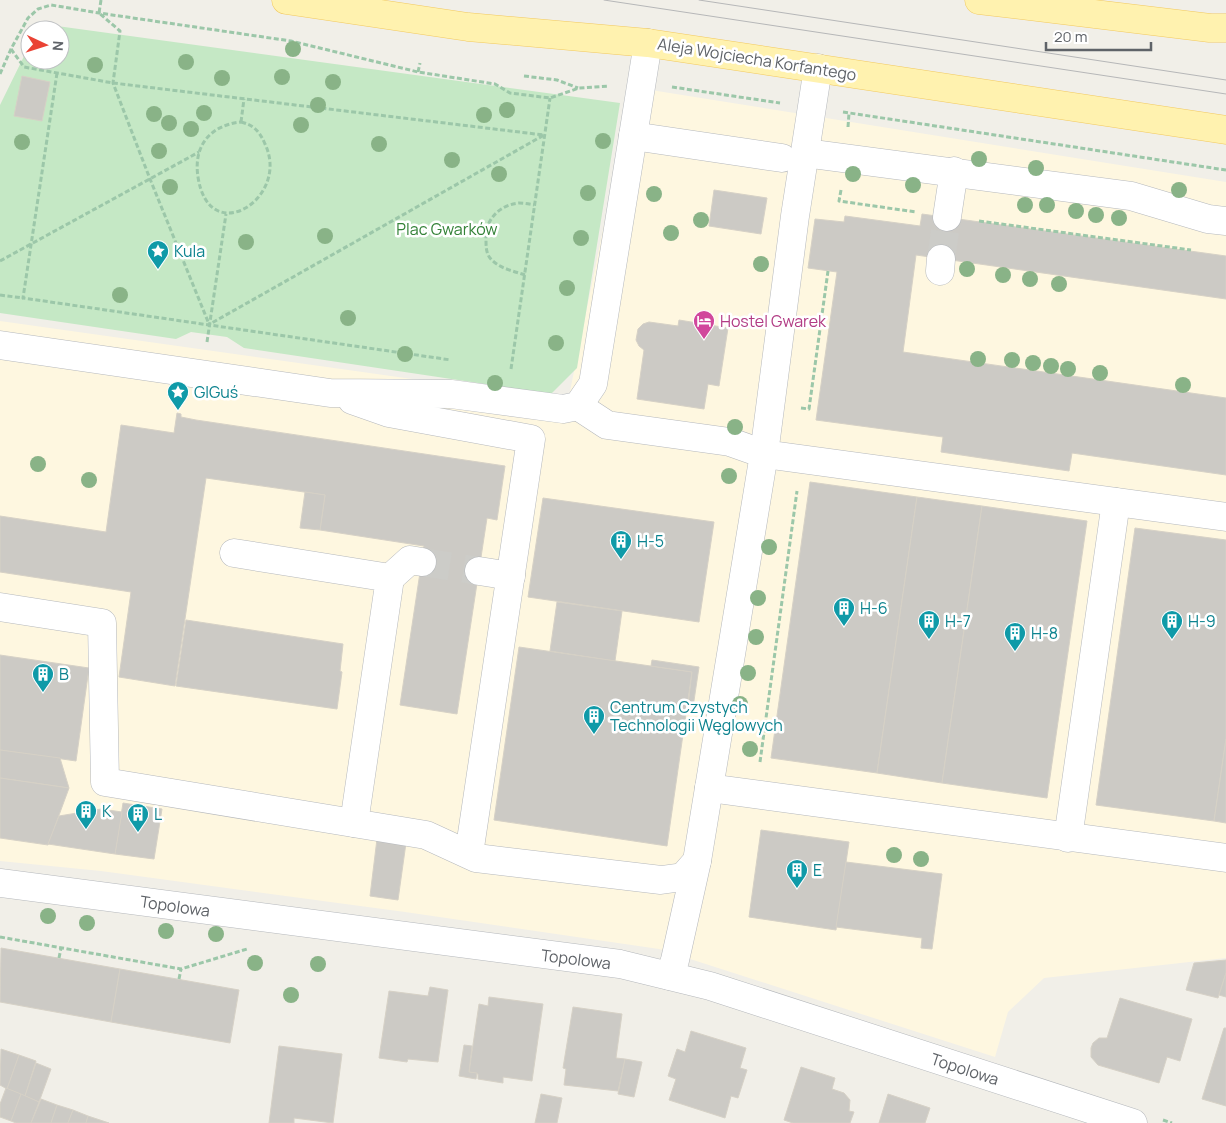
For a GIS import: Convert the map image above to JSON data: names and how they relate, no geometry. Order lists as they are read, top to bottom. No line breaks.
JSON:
{"streets":{"main road":["Aleja Wojciecha Korfantego"],"street":["Topolowa"]},"parks":["Plac Gwarków"],"places":{"place":["Kula","GIGuś"],"hotel":["Hostel Gwarek"],"building":["H-5","H-6","H-7","H-9","H-8","B","Centrum Czystych Technologii Węglowych","K","L","E"]},"scale_bar":"20 m","north":"right"}
